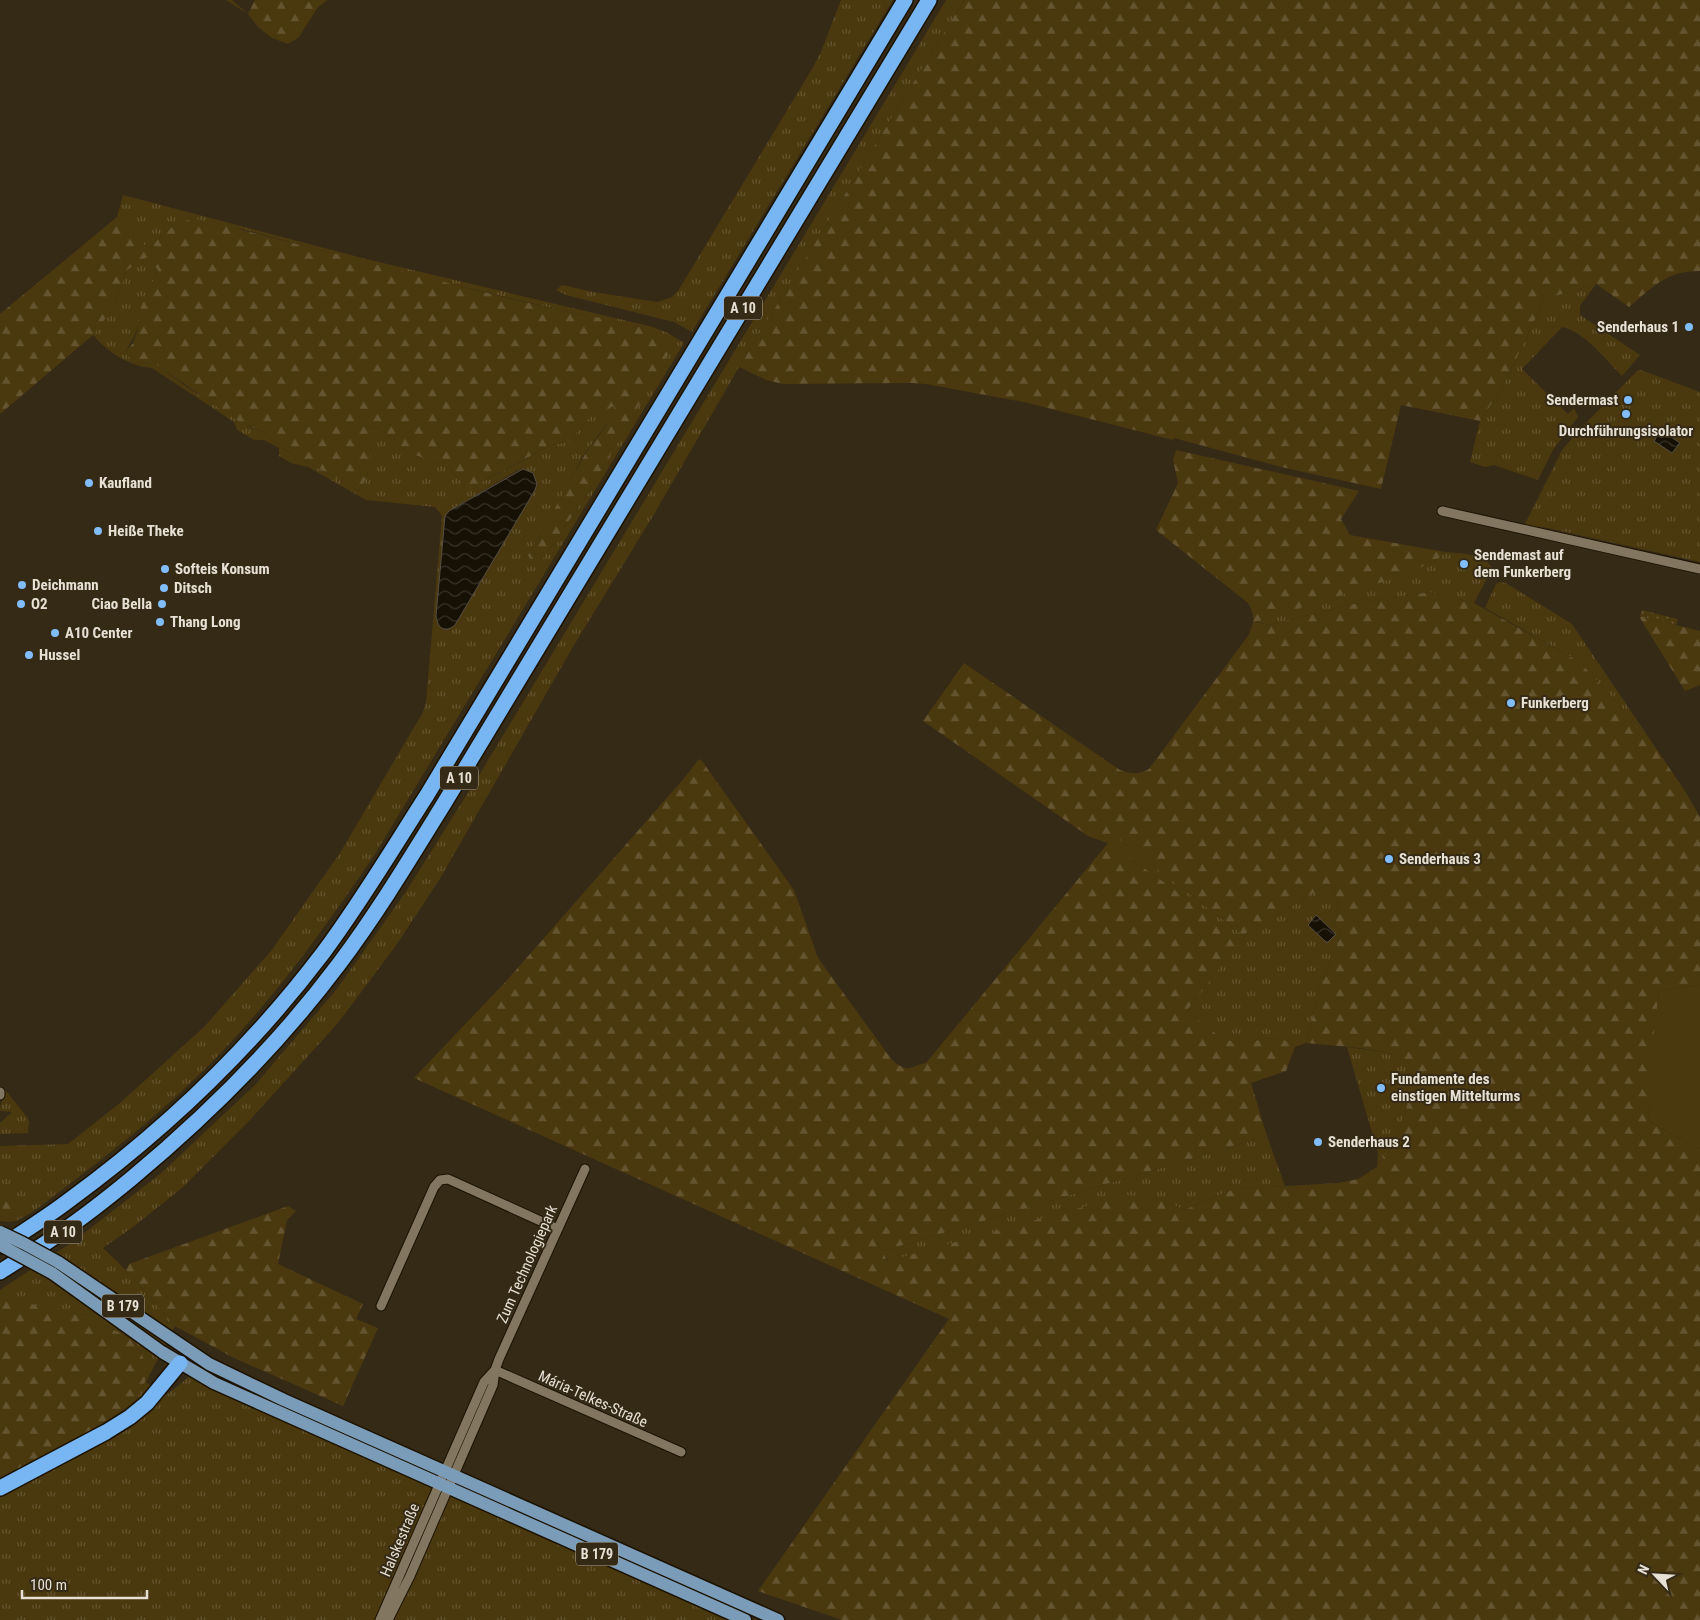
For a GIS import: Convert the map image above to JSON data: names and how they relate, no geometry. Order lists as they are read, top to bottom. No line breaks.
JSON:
{"streets":{"highway":["A 10"],"main road":["B 179"],"street":["Zum Technologiepark","Mária-Telkes-Straße","Halskestraße"]},"crossings":[["A 10","B 179"],["Zum Technologiepark","B 179"],["Zum Technologiepark","Mária-Telkes-Straße"],["Zum Technologiepark","Halskestraße"],["B 179","Halskestraße"]],"places":["Senderhaus 1","Sendermast","Durchführungsisolator","Kaufland","Heiße Theke","Sendemast auf dem Funkerberg","Softeis Konsum","Deichmann","Ditsch","O2","Ciao Bella","Thang Long","A10 Center","Hussel","Funkerberg","Senderhaus 3","Fundamente des einstigen Mittelturms","Senderhaus 2"],"scale_bar":"100 m","north":"top left"}
